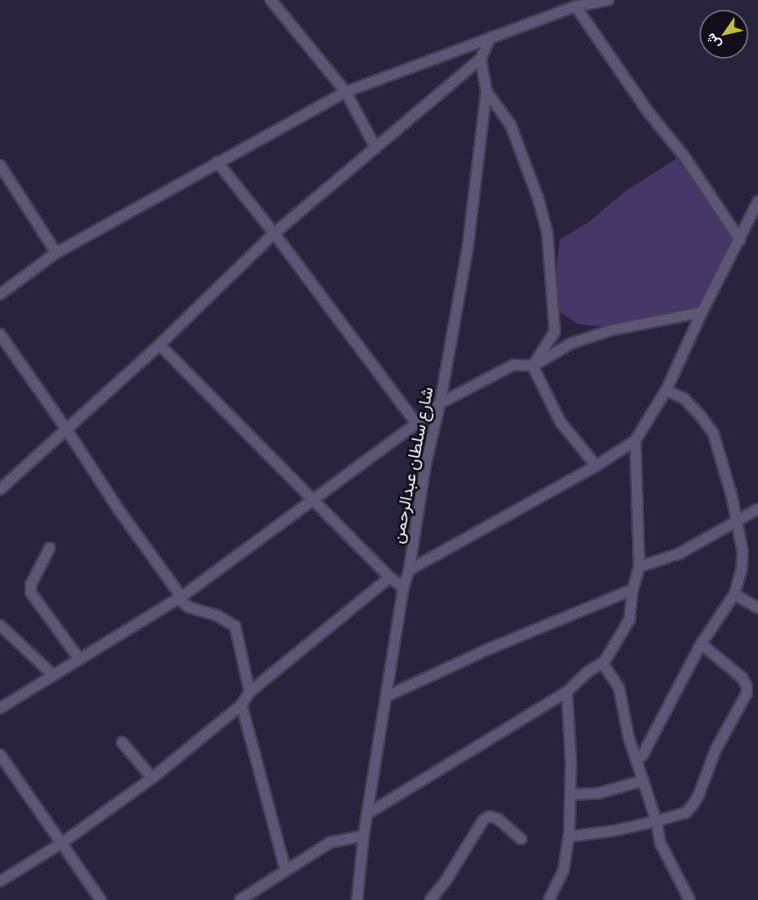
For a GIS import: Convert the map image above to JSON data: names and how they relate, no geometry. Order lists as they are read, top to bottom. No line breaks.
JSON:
{"streets":{"street":["شارع سلطان عبدالرحمن"]},"north":"bottom left"}
